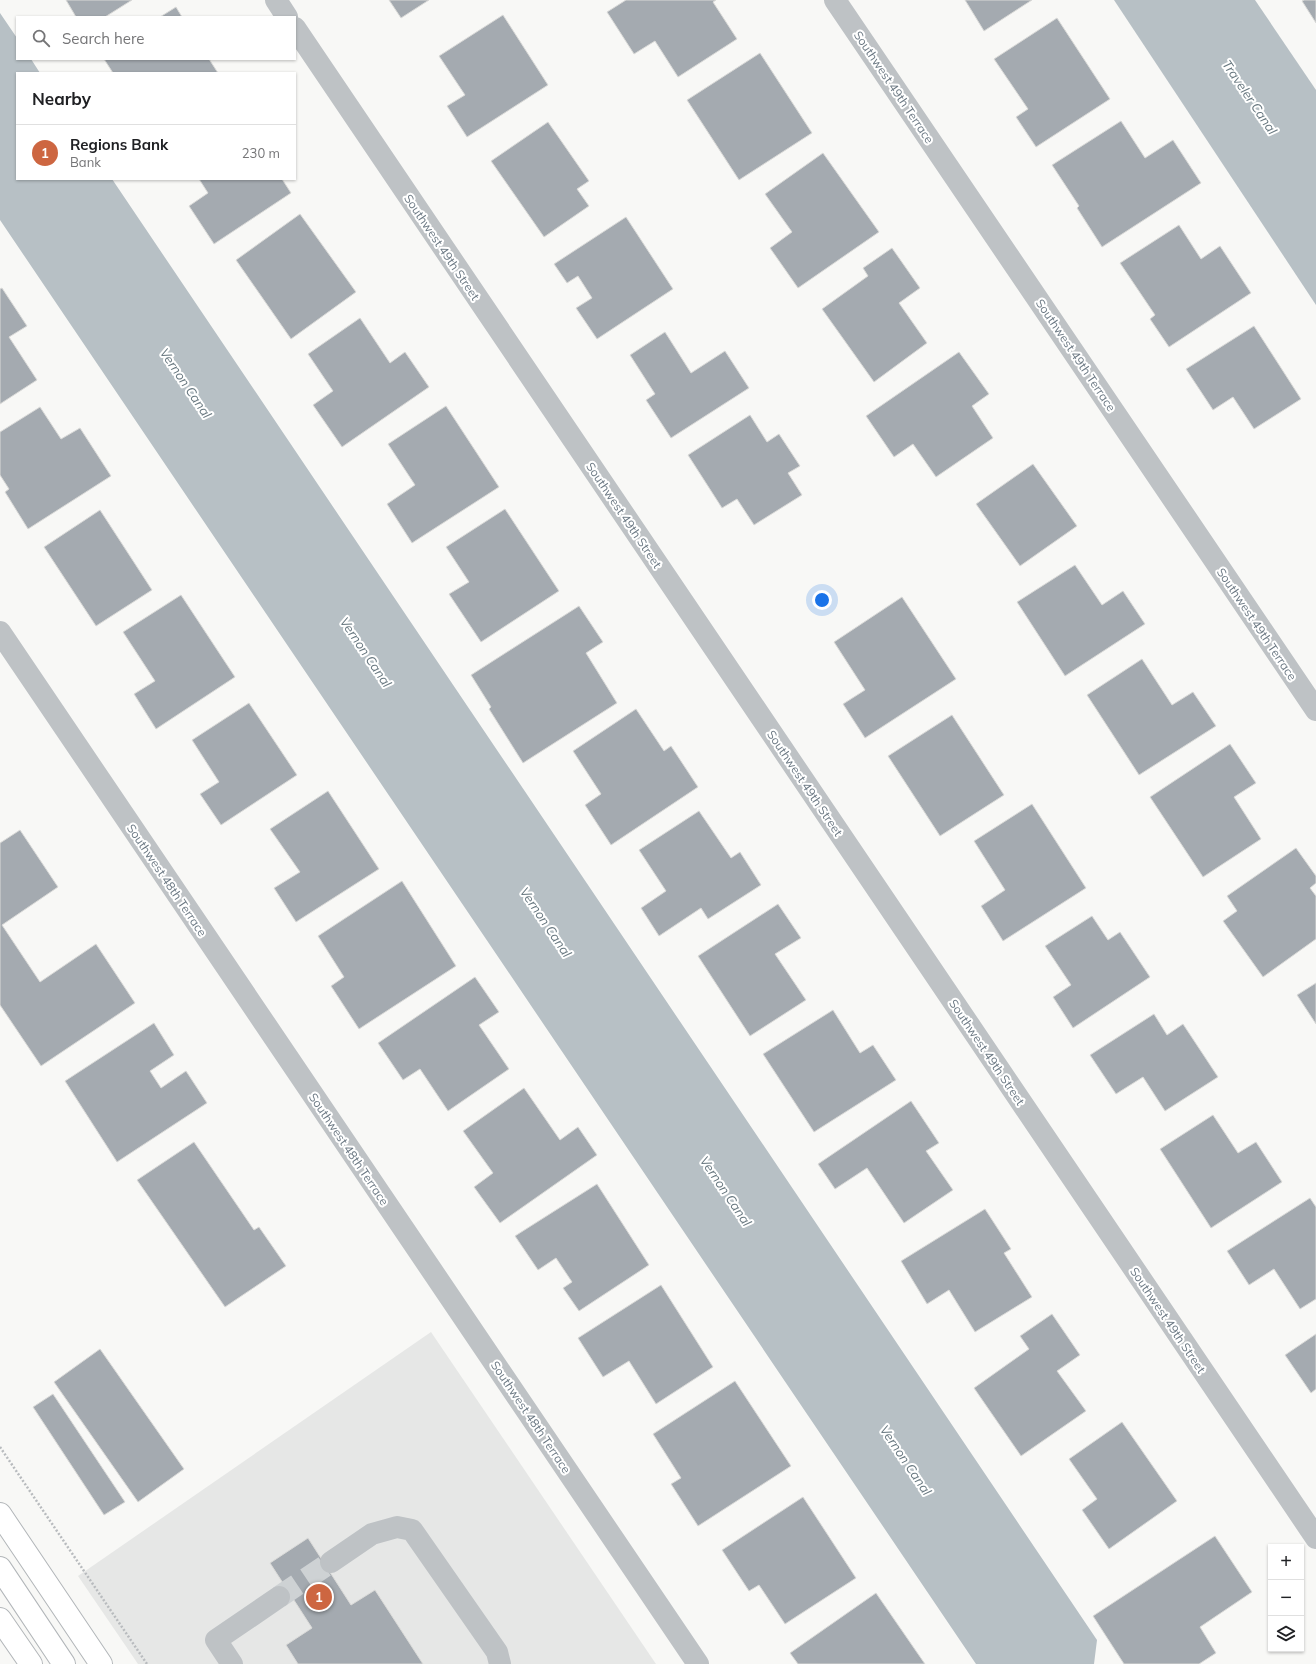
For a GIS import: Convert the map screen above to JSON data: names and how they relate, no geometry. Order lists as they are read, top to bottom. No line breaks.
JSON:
{"streets":{"street":["Southwest 49th Terrace","Southwest 49th Street","Southwest 48th Terrace"]},"water":["Traveler Canal","Vernon Canal"],"page":{"search":"Search here","heading":"Nearby","list":[{"mark":"1","name":"Regions Bank","note":"Bank","value":"230 m"}],"map_buttons":["+","−"],"pins":"1"}}
